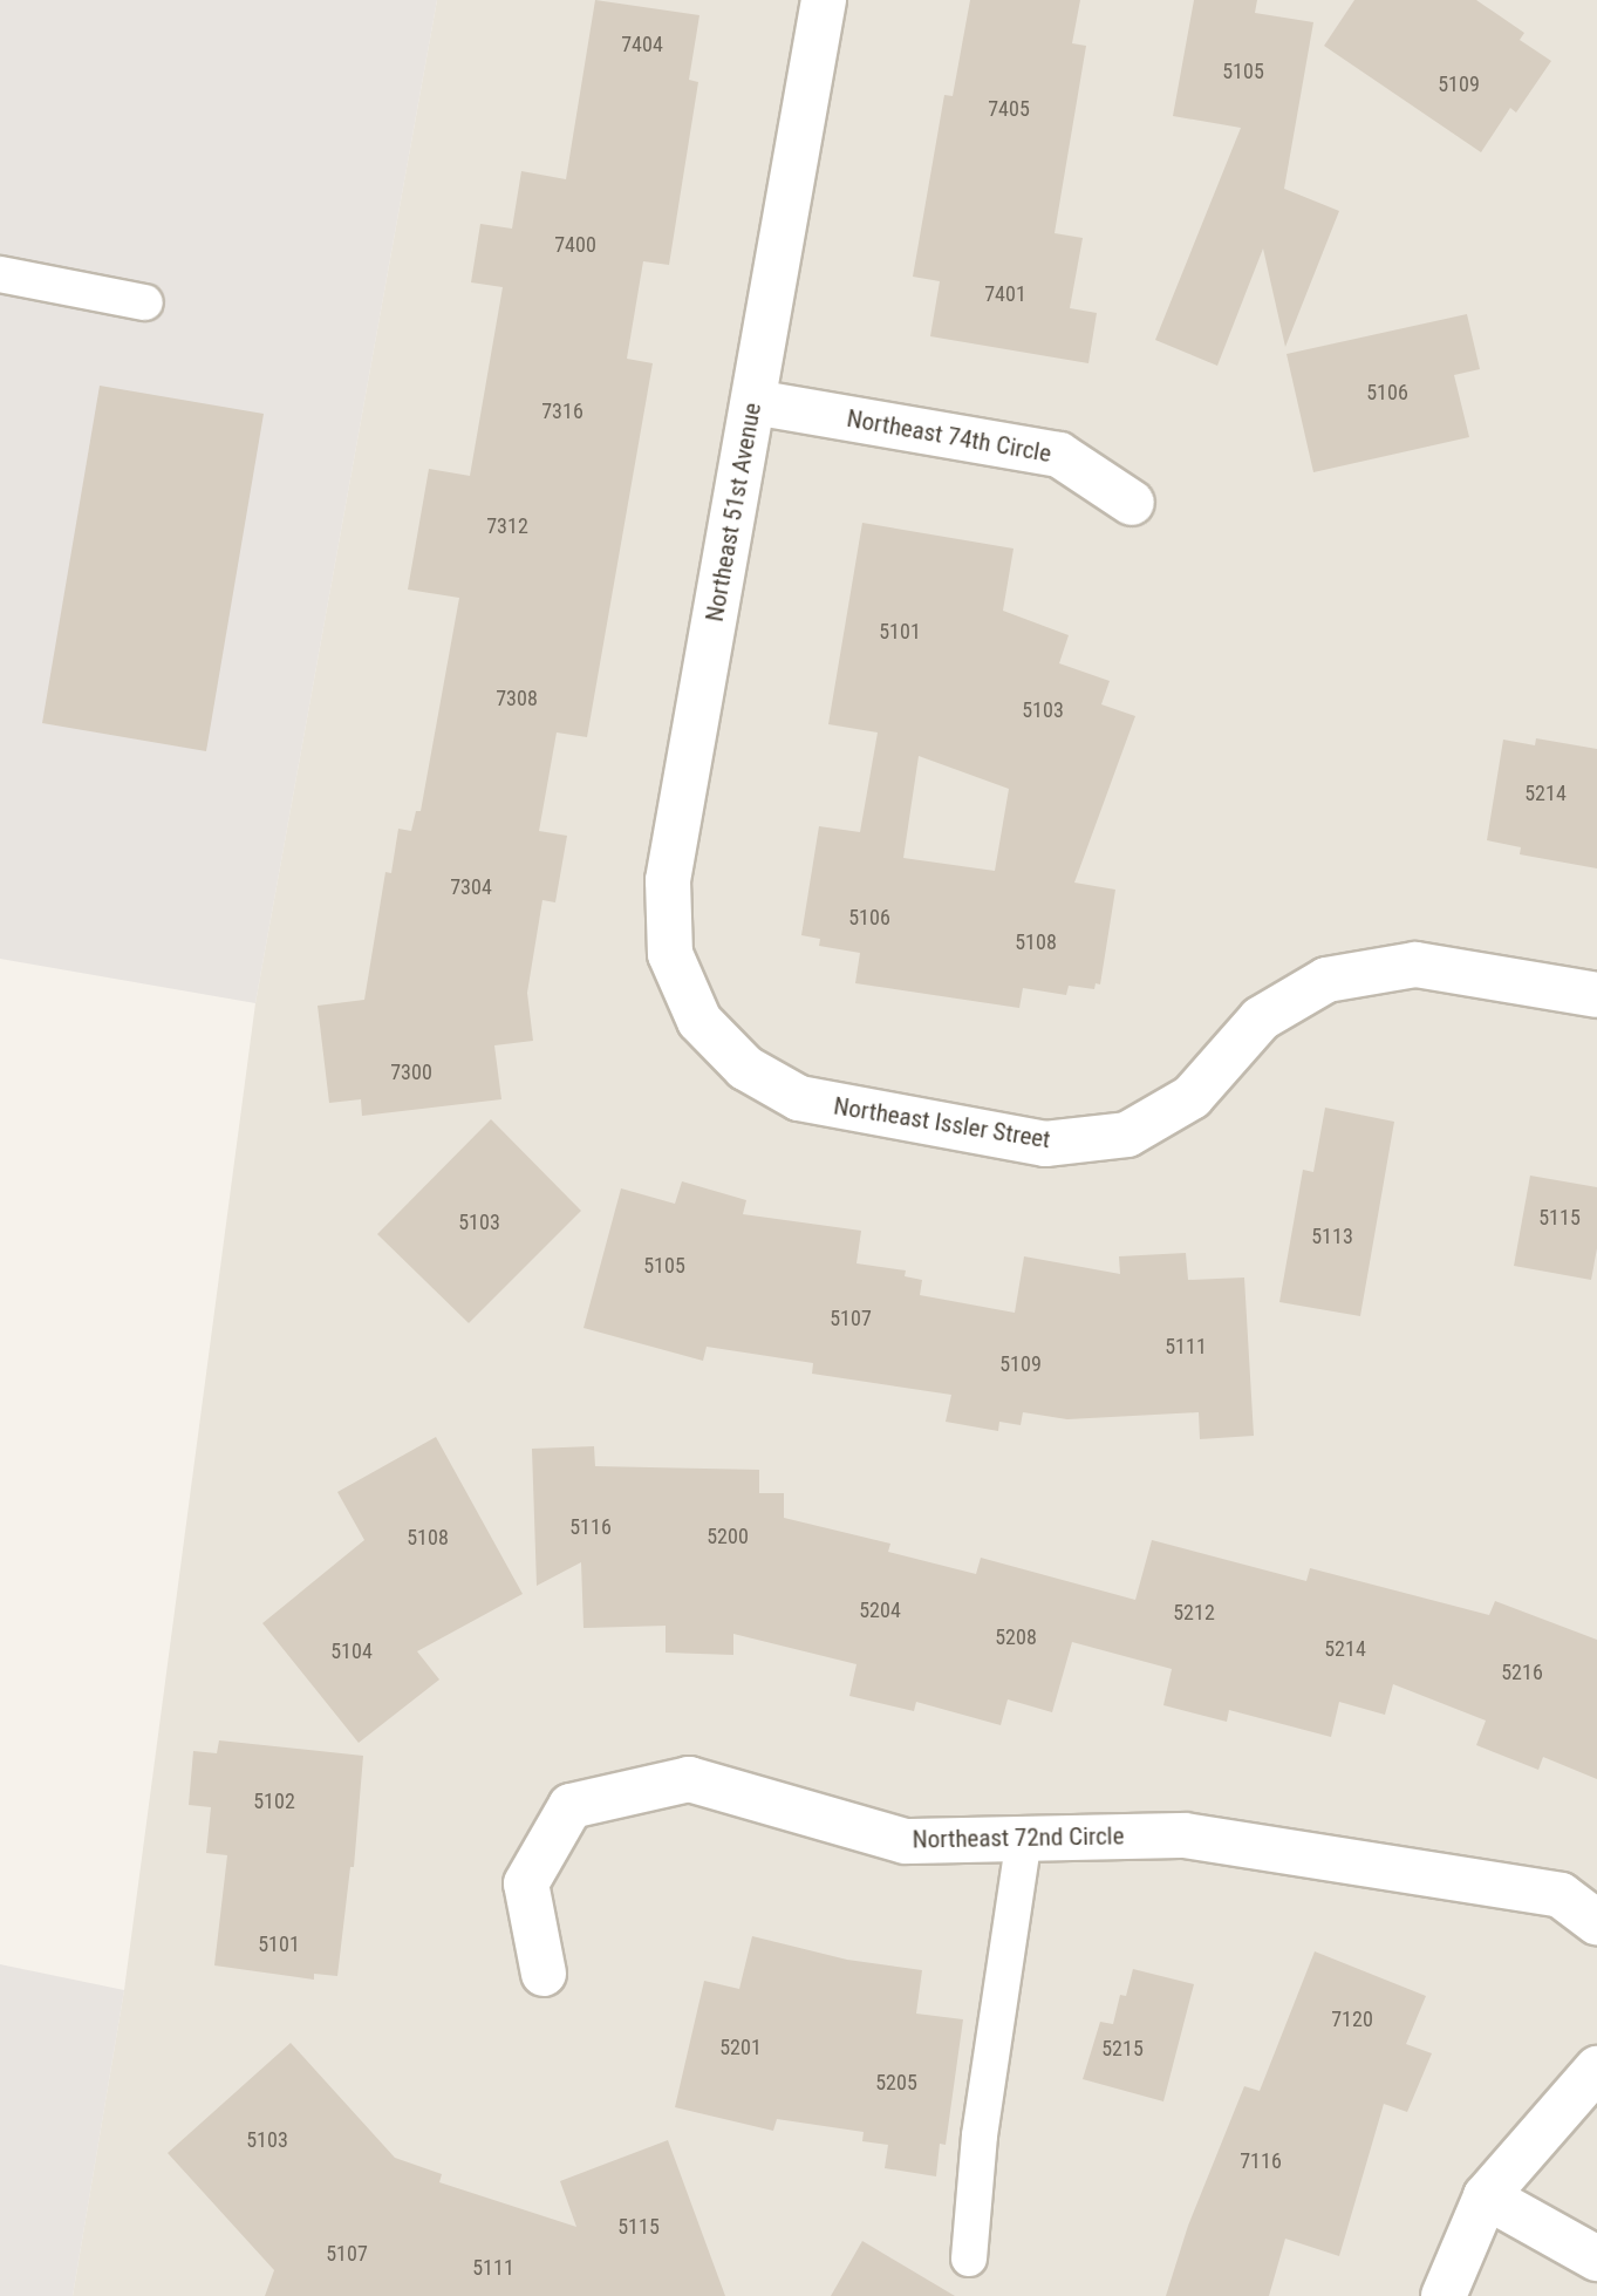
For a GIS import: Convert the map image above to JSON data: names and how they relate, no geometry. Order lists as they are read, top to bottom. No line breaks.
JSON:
{"streets":{"street":["Northeast 74th Circle","Northeast 51st Avenue","Northeast Issler Street","Northeast 72nd Circle"]},"crossings":[["Northeast 74th Circle","Northeast 51st Avenue"],["Northeast 51st Avenue","Northeast Issler Street"]],"house_numbers":["7404","5105","5109","7405","7400","7401","5106","7316","7312","5101","7308","5103","5214","7304","5106","5108","7300","5115","5103","5113","5105","5107","5111","5109","5116","5200","5108","5204","5212","5208","5214","5104","5216","5102","5101","7120","5201","5215","5205","5103","7116","5115","5107","5111"]}
